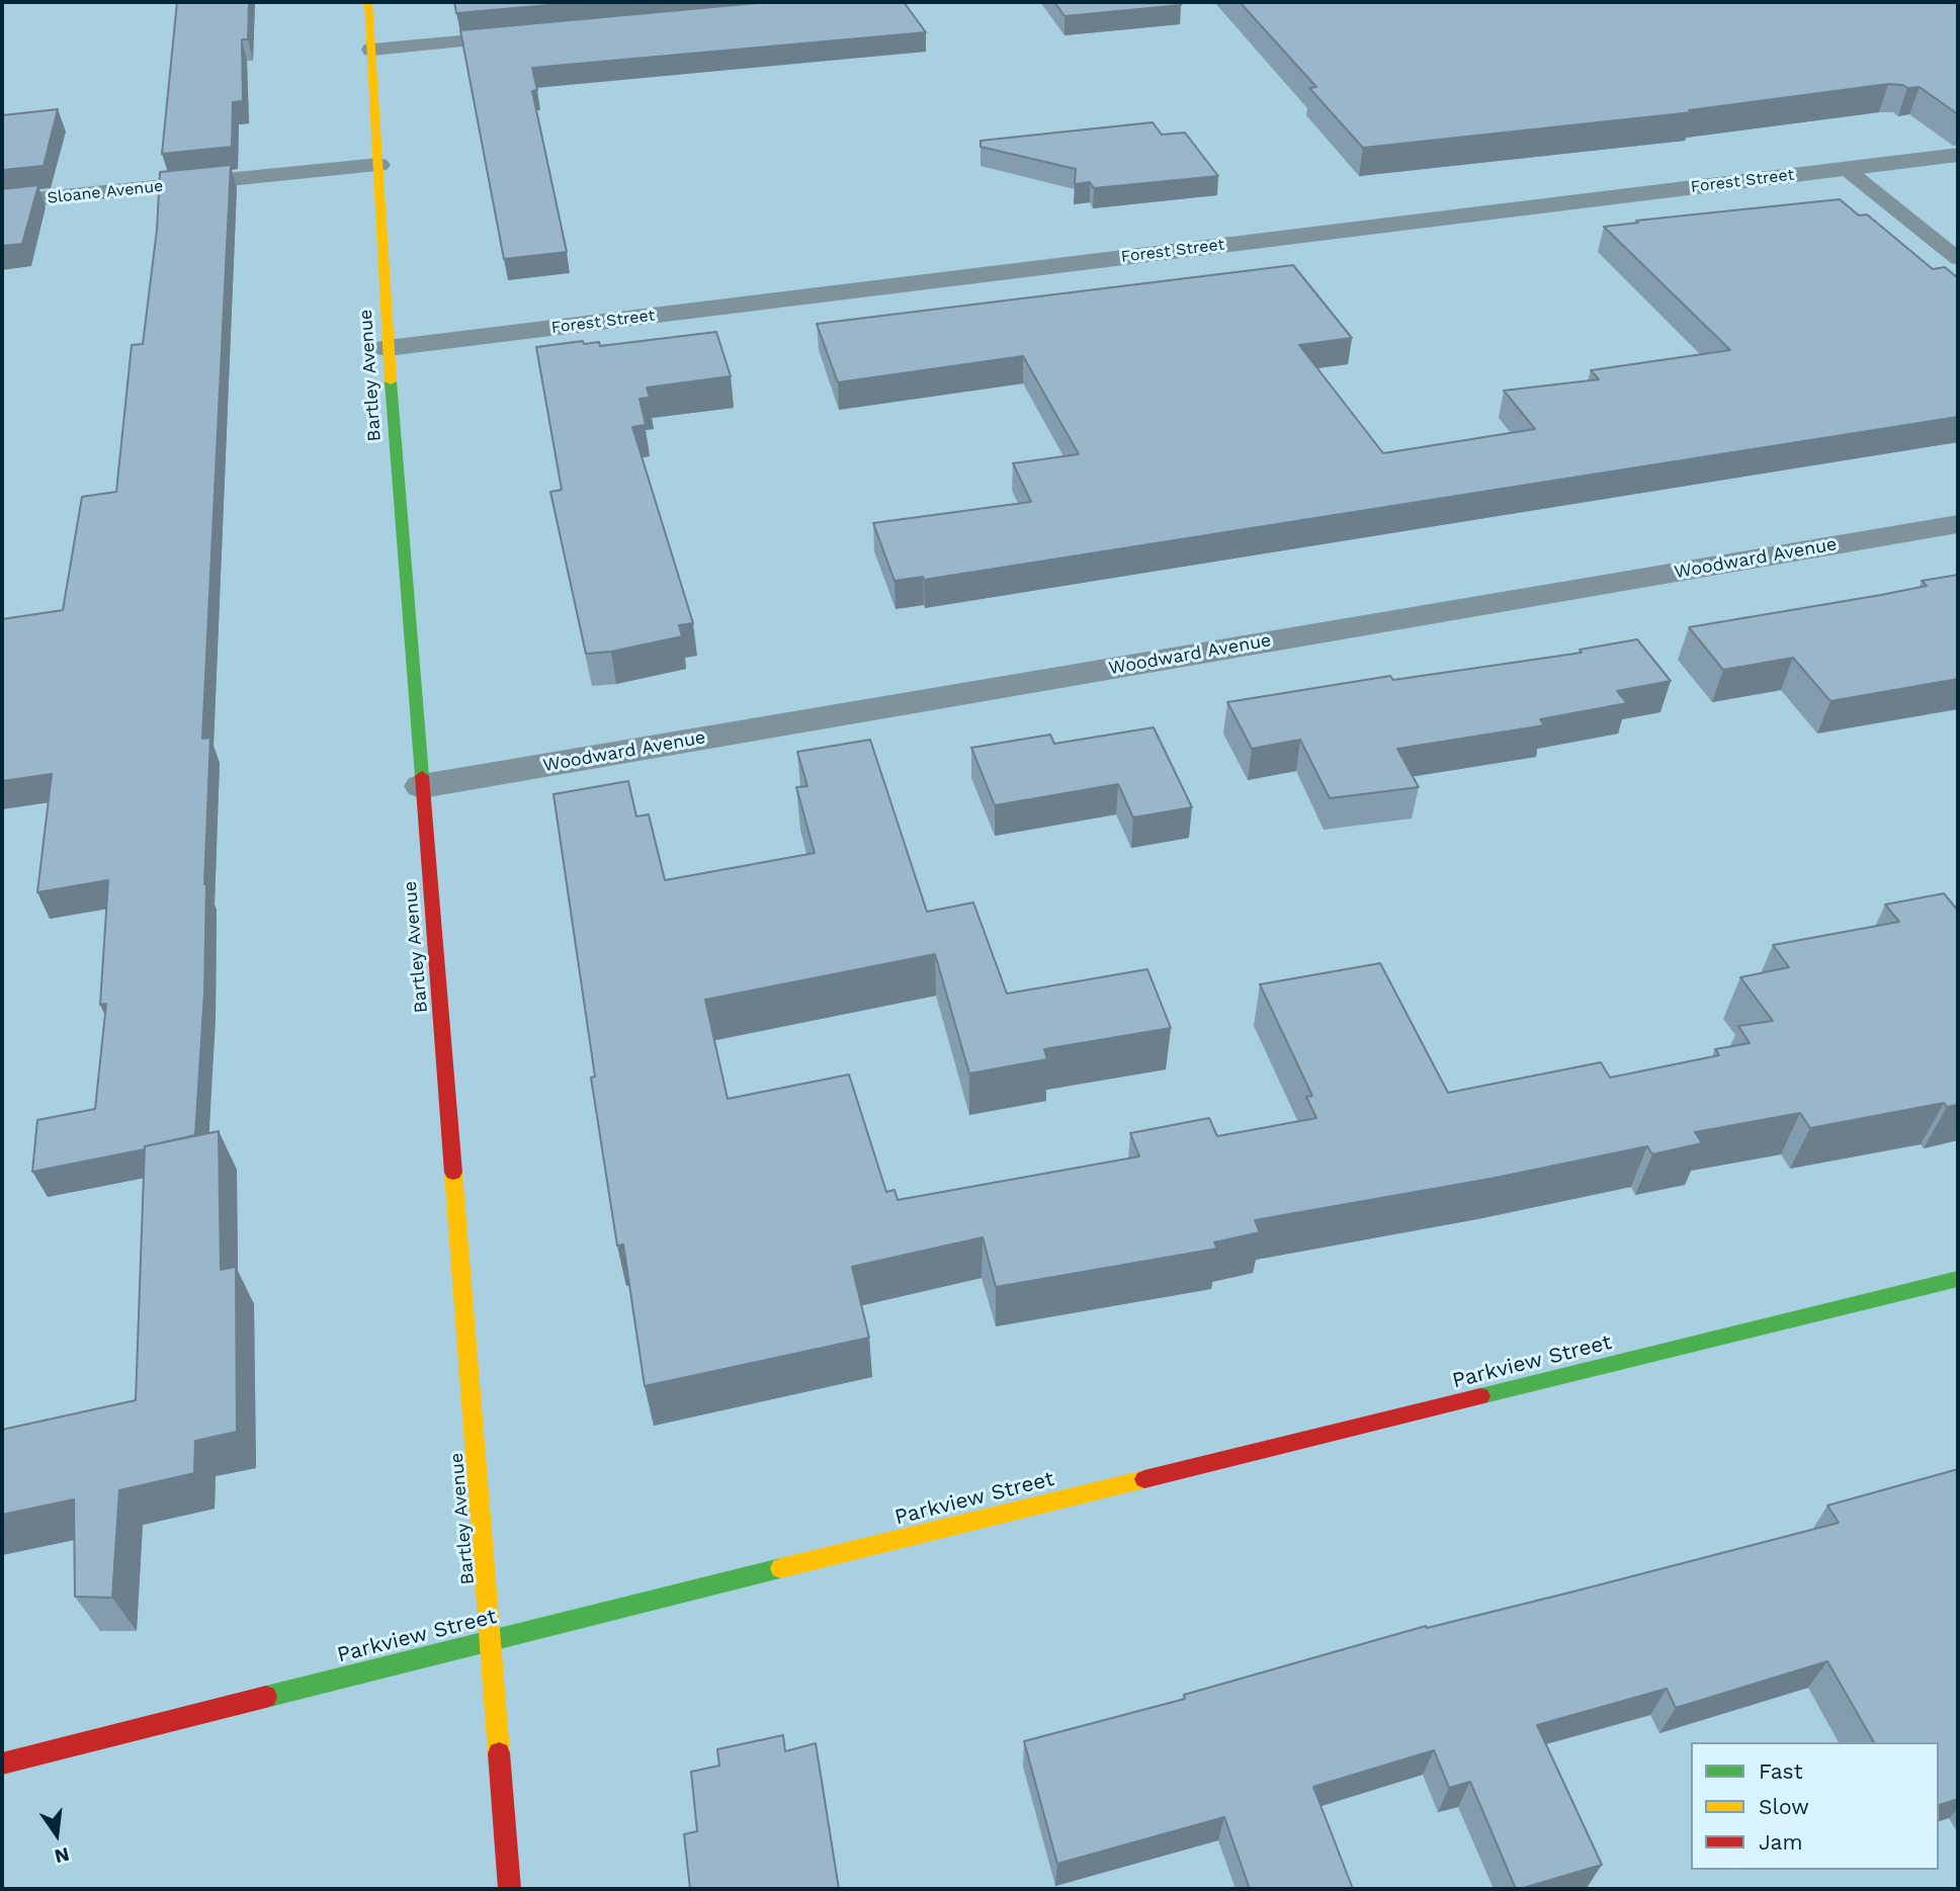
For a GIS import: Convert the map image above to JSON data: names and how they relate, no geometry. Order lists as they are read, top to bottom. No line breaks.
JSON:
{"streets":{"street":["Forest Street","Sloane Avenue","Bartley Avenue","Woodward Avenue","Parkview Street"]},"crossings":[["Forest Street","Bartley Avenue"],["Sloane Avenue","Bartley Avenue"],["Bartley Avenue","Woodward Avenue"],["Bartley Avenue","Parkview Street"]],"legend":["Fast","Slow","Jam"],"north":"bottom"}
